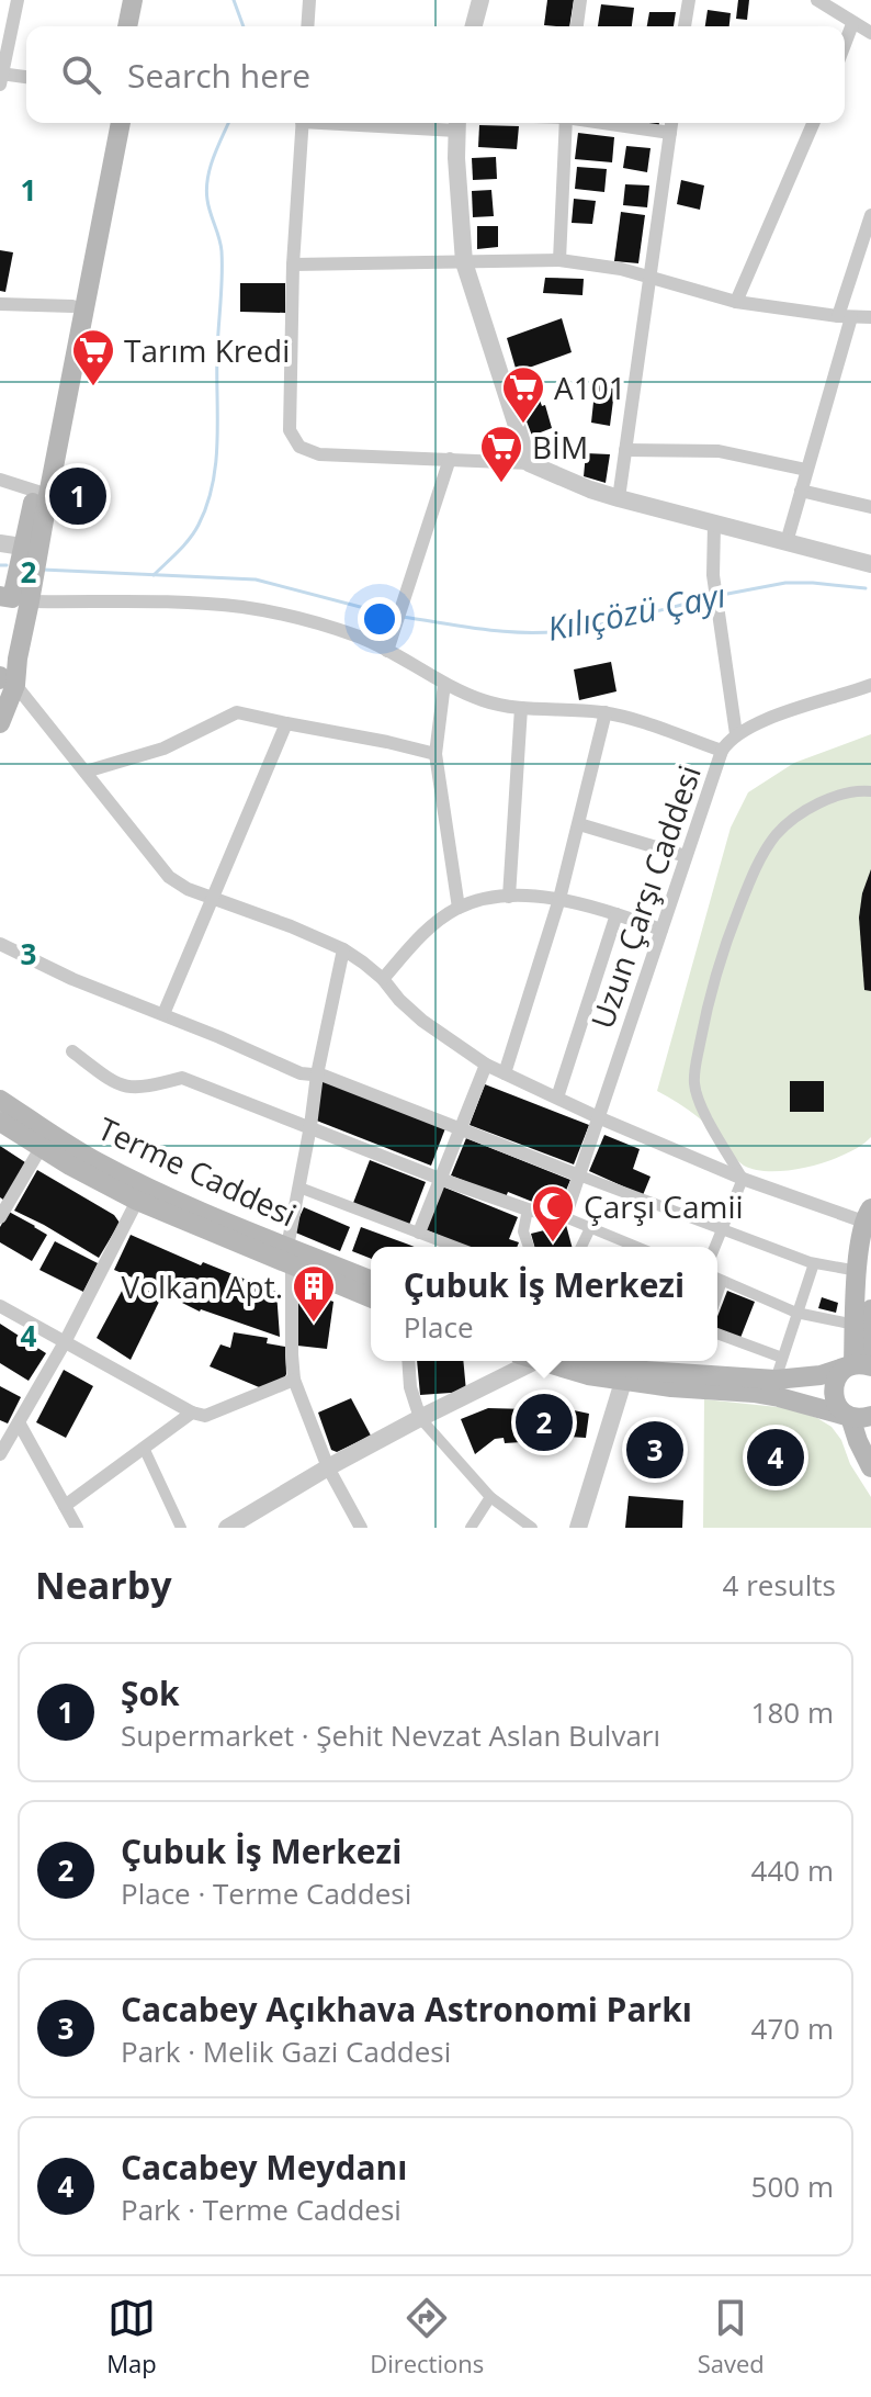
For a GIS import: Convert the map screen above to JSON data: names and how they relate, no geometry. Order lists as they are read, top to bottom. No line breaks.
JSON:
{"streets":{"main road":["Terme Caddesi"],"street":["Uzun Çarşı Caddesi"]},"water":["Kılıçözü Çayı"],"places":{"supermarket":["Tarım Kredi","A101","BİM"],"mosque":["Çarşı Camii"],"building":["Volkan Apt."]},"page":{"search":"Search here","pins":["1","2","3","4"],"popup":["Çubuk İş Merkezi","Place"],"heading":["Nearby","4 results"],"list":[{"mark":"1","name":"Şok","note":"Supermarket · Şehit Nevzat Aslan Bulvarı","value":"180 m"},{"mark":"2","name":"Çubuk İş Merkezi","note":"Place · Terme Caddesi","value":"440 m"},{"mark":"3","name":"Cacabey Açıkhava Astronomi Parkı","note":"Park · Melik Gazi Caddesi","value":"470 m"},{"mark":"4","name":"Cacabey Meydanı","note":"Park · Terme Caddesi","value":"500 m"}],"nav":["Map","Directions","Saved"]},"grid":{"rows":["1","2","3","4"]}}
